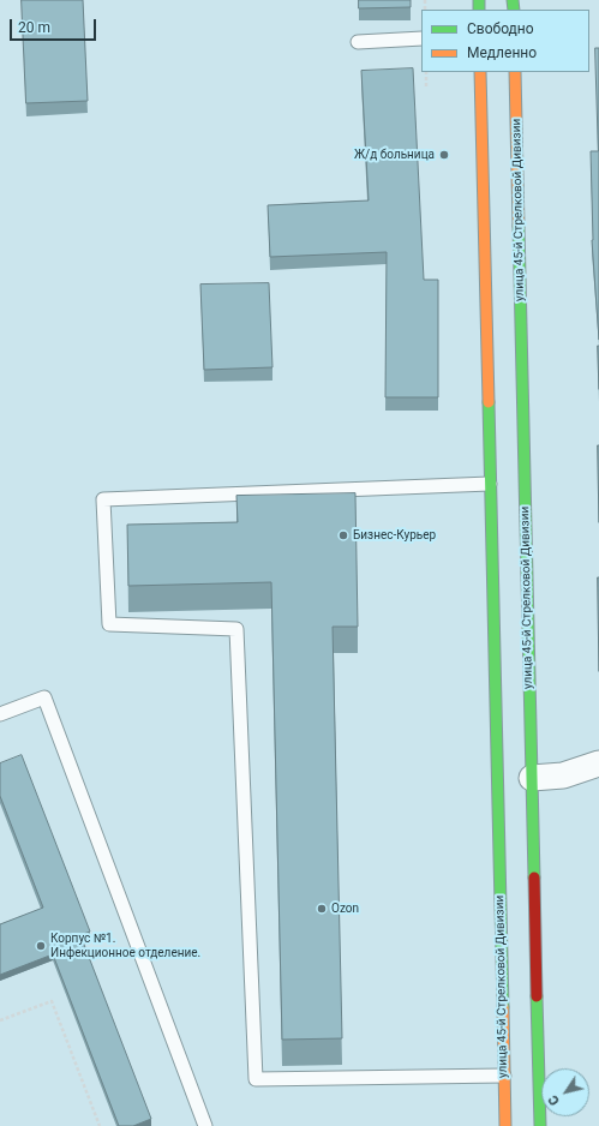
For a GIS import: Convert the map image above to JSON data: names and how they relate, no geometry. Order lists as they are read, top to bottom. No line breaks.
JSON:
{"streets":{"main road":["улица 45-й Стрелковой Дивизии"]},"places":["Ж/д больница","Бизнес-Курьер","Ozon","Корпус №1. Инфекционное отделение."],"legend":["Свободно","Медленно"],"scale_bar":"20 m","north":"bottom left"}
